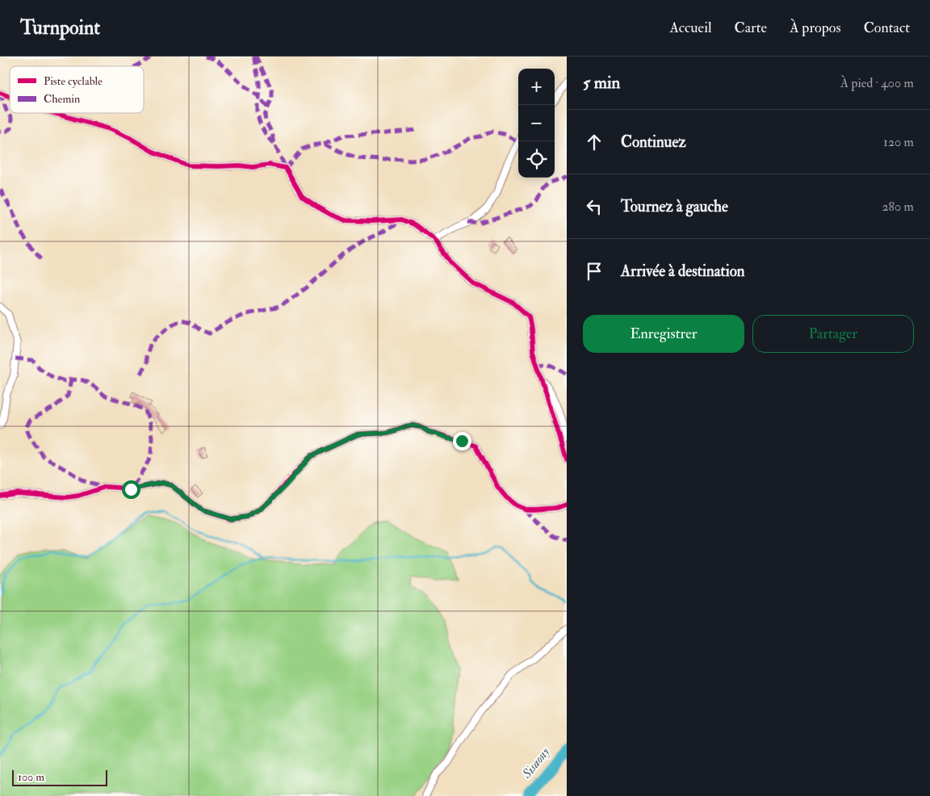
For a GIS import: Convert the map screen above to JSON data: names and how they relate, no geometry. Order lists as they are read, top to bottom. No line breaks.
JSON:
{"water":["Sisaony"],"legend":["Piste cyclable","Chemin"],"scale_bar":"100 m","page":{"header":"Turnpoint","nav":["Accueil","Carte","À propos","Contact"],"heading":["5 min","À pied · 400 m"],"map_buttons":["+","−"],"list":[["Continuez","120 m"],["Tournez à gauche","280 m"],"Arrivée à destination"],"buttons":["Enregistrer","Partager"],"scale":"100 m"}}
